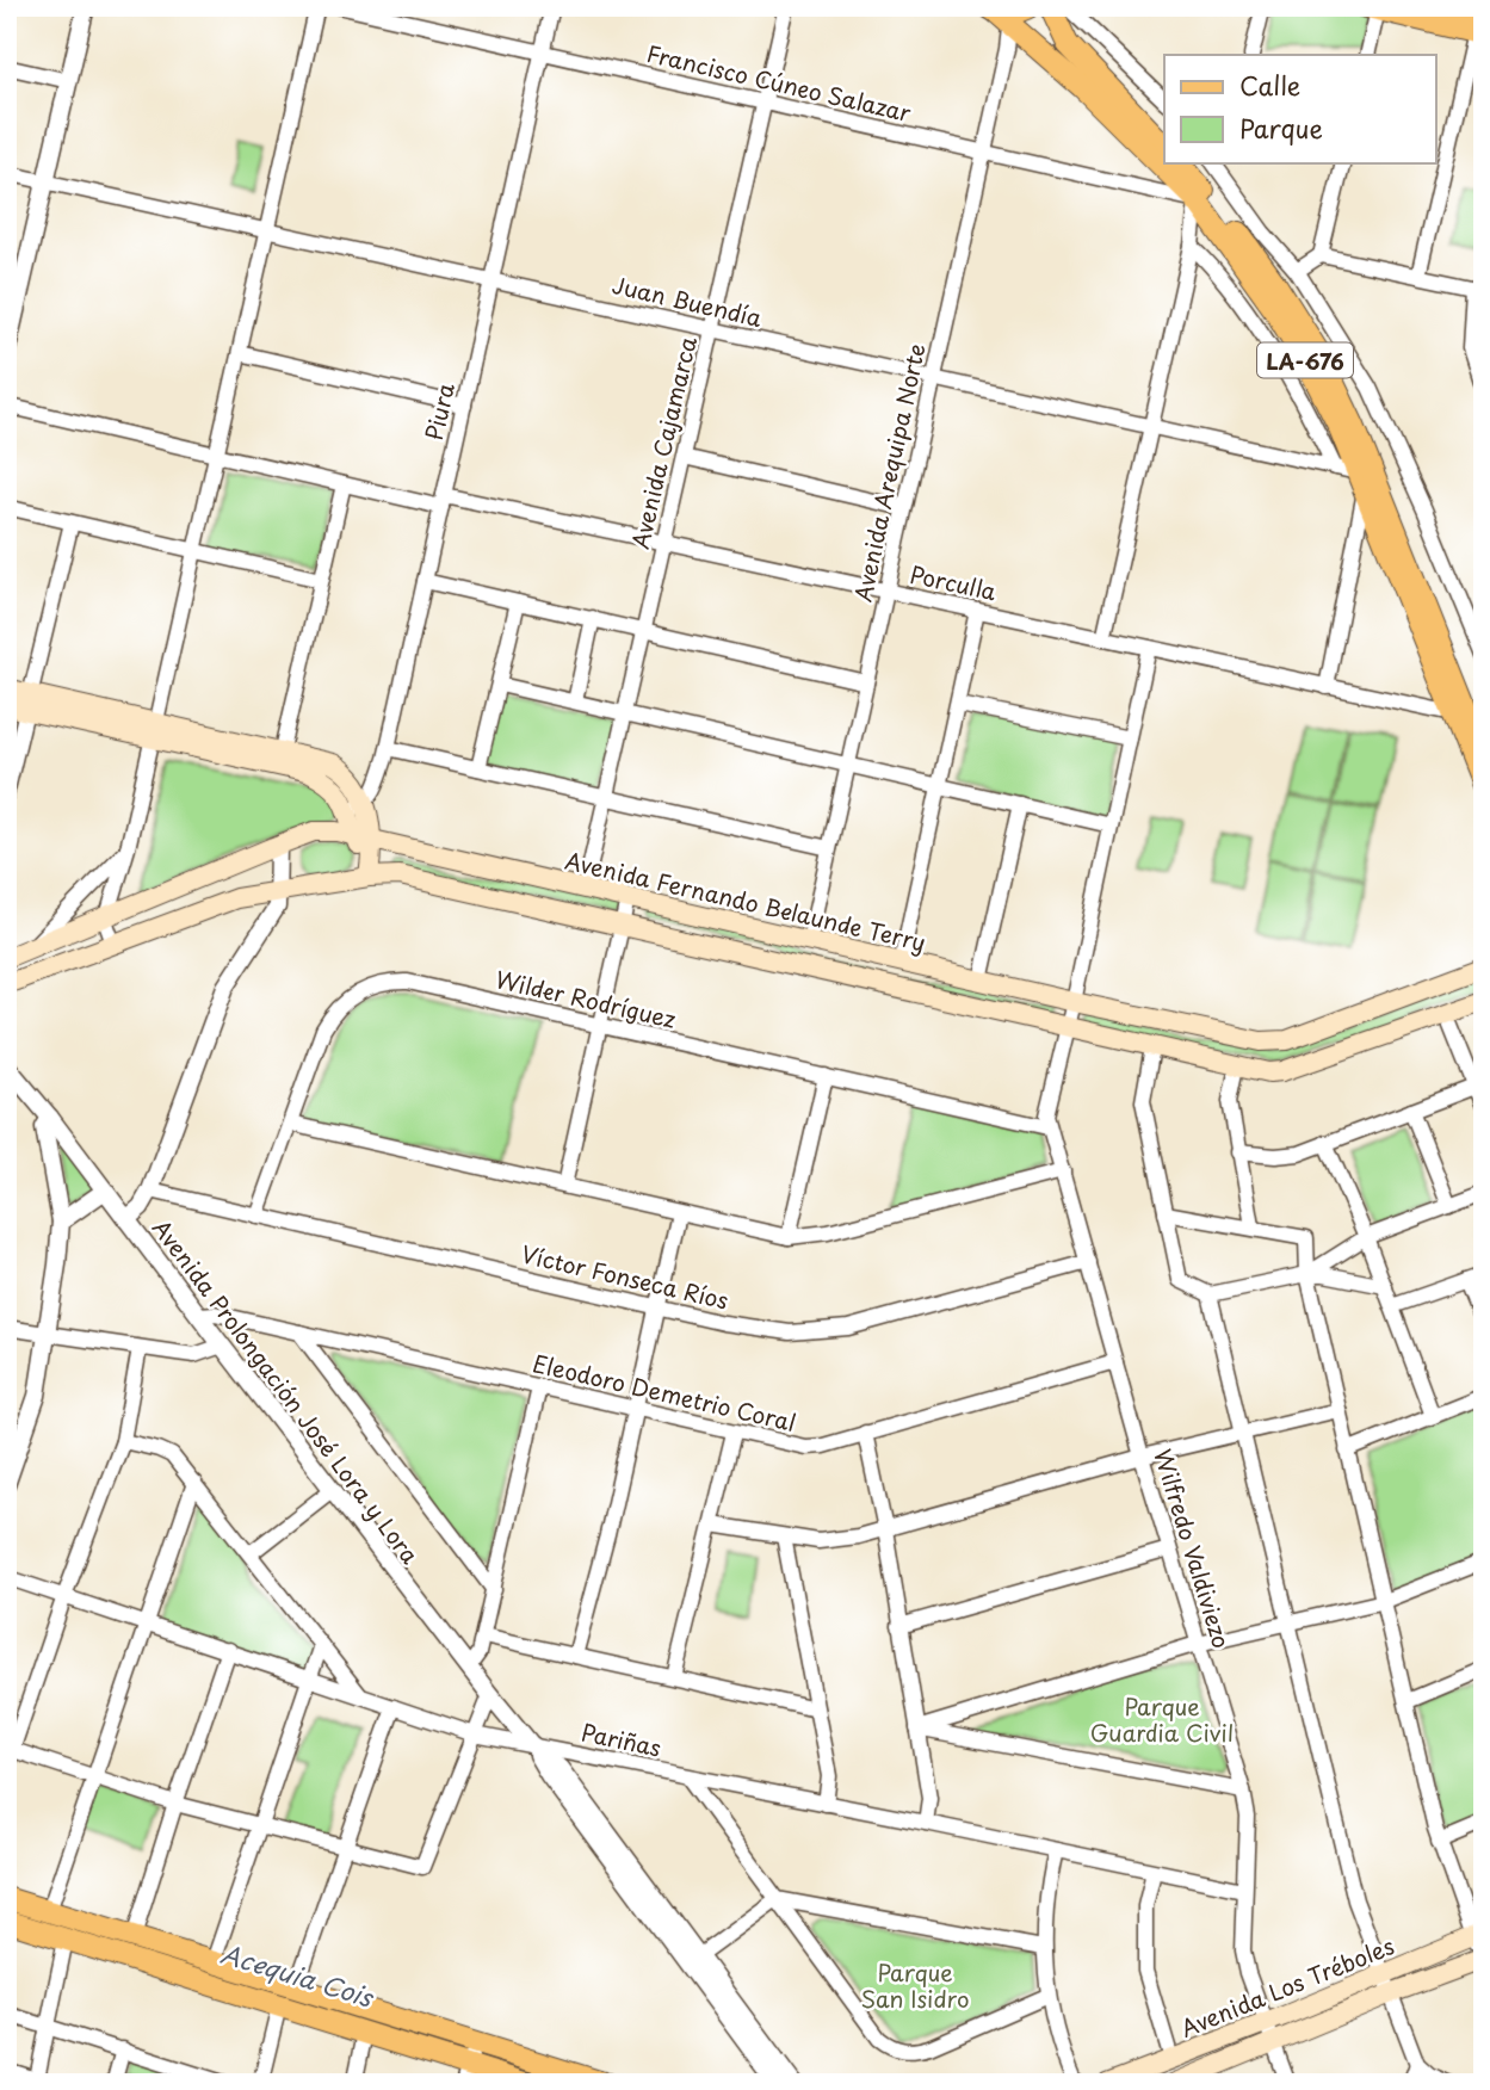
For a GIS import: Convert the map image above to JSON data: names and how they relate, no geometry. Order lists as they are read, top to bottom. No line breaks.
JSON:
{"streets":{"main road":["LA-676","Avenida Fernando Belaunde Terry","Avenida Los Tréboles"],"street":["Francisco Cúneo Salazar","Juan Buendía","Piura","Avenida Cajamarca","Avenida Arequipa Norte","Porculla","Wilder Rodríguez","Víctor Fonseca Ríos","Avenida Prolongación José Lora y Lora","Eleodoro Demetrio Coral","Wilfredo Valdiviezo","Pariñas"]},"crossings":[["Francisco Cúneo Salazar","LA-676"],["Francisco Cúneo Salazar","Piura"],["Francisco Cúneo Salazar","Avenida Cajamarca"],["Francisco Cúneo Salazar","Avenida Arequipa Norte"],["Juan Buendía","LA-676"],["Juan Buendía","Piura"],["Juan Buendía","Avenida Cajamarca"],["Juan Buendía","Avenida Arequipa Norte"],["LA-676","Avenida Arequipa Norte"],["LA-676","Porculla"],["Piura","Porculla"],["Avenida Cajamarca","Porculla"],["Avenida Cajamarca","Avenida Fernando Belaunde Terry"],["Avenida Arequipa Norte","Porculla"],["Avenida Arequipa Norte","Avenida Fernando Belaunde Terry"],["Porculla","Wilfredo Valdiviezo"],["Avenida Fernando Belaunde Terry","Wilfredo Valdiviezo"],["Wilder Rodríguez","Víctor Fonseca Ríos"],["Wilder Rodríguez","Wilfredo Valdiviezo"],["Víctor Fonseca Ríos","Wilfredo Valdiviezo"],["Avenida Prolongación José Lora y Lora","Eleodoro Demetrio Coral"],["Avenida Prolongación José Lora y Lora","Pariñas"],["Eleodoro Demetrio Coral","Wilfredo Valdiviezo"],["Wilfredo Valdiviezo","Pariñas"],["Wilfredo Valdiviezo","Avenida Los Tréboles"]],"water":["Acequia Cois"],"parks":["Parque Guardia Civil","Parque San Isidro"],"legend":["Calle","Parque"]}
